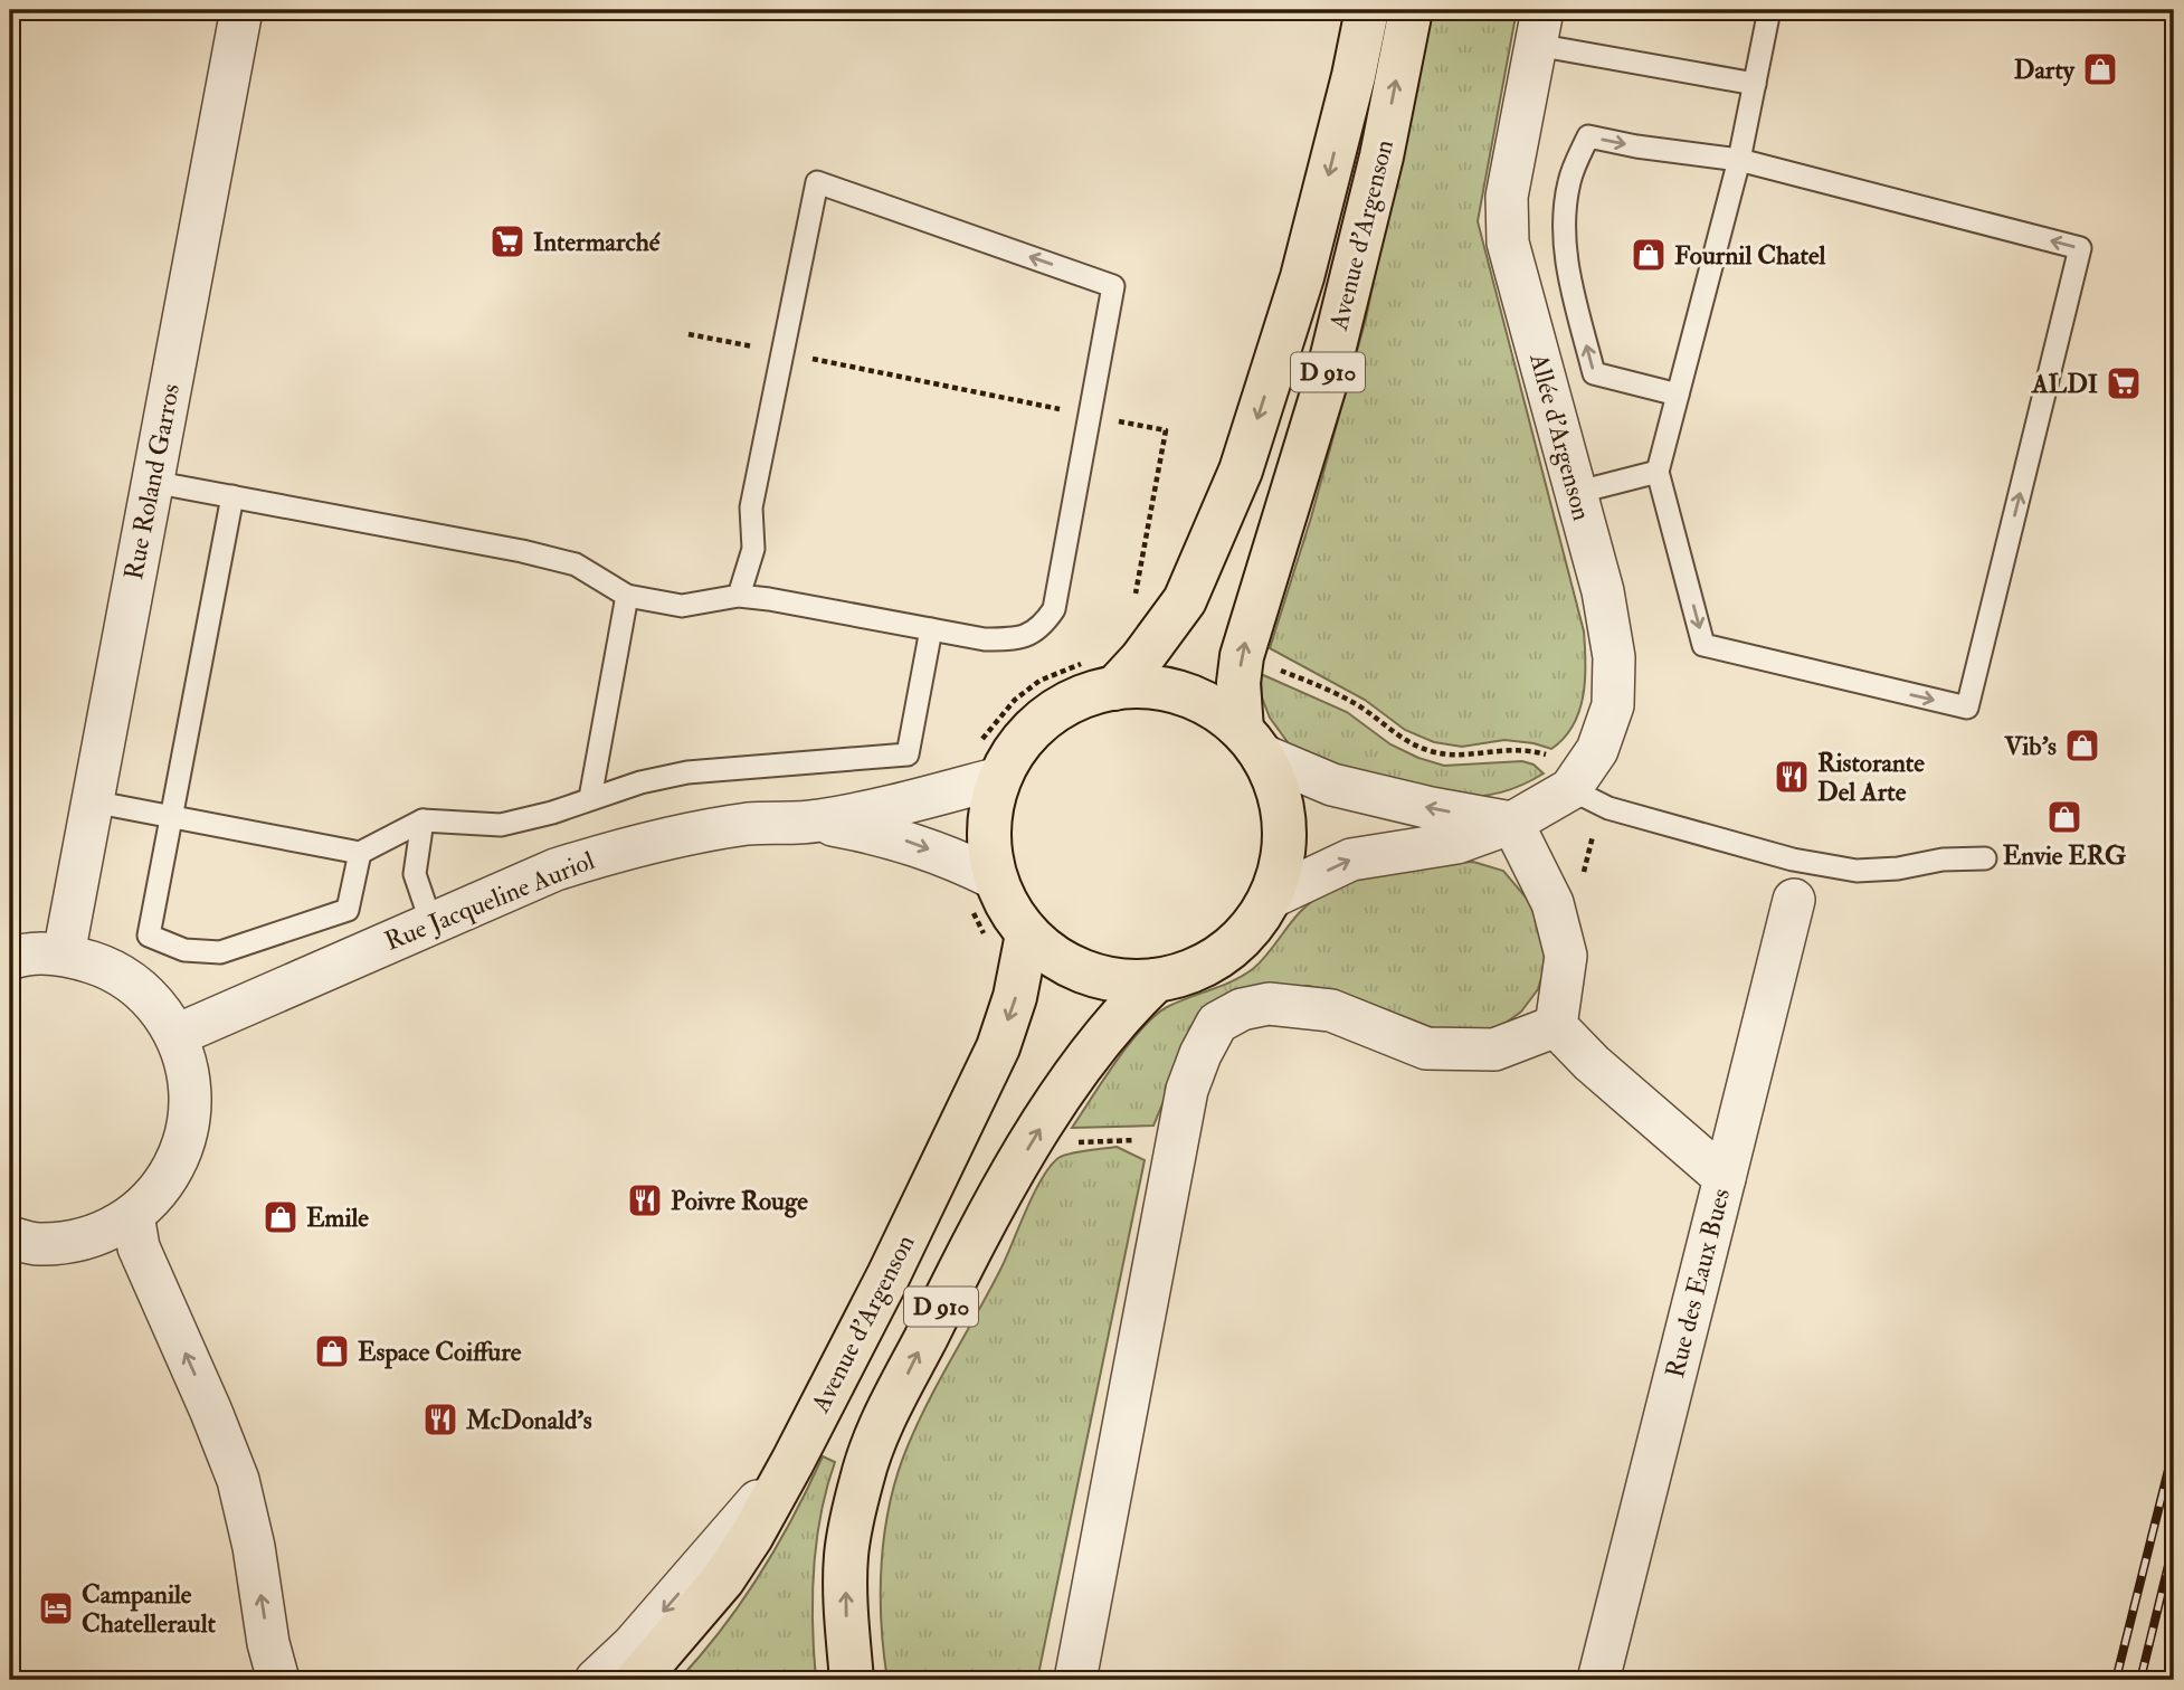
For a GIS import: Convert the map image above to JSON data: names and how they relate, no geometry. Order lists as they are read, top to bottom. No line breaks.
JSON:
{"streets":{"main road":["Avenue d'Argenson","D 910"],"street":["Allée d’Argenson","Rue Roland Garros","Rue Jacqueline Auriol","Rue des Eaux Bues"]},"places":{"shop":["Darty","Fournil Chatel","Vib's","Envie ERG","Emile","Espace Coiffure"],"supermarket":["Intermarché","ALDI"],"restaurant":["Ristorante Del Arte","Poivre Rouge","McDonald's"],"hotel":["Campanile Chatellerault"]}}
